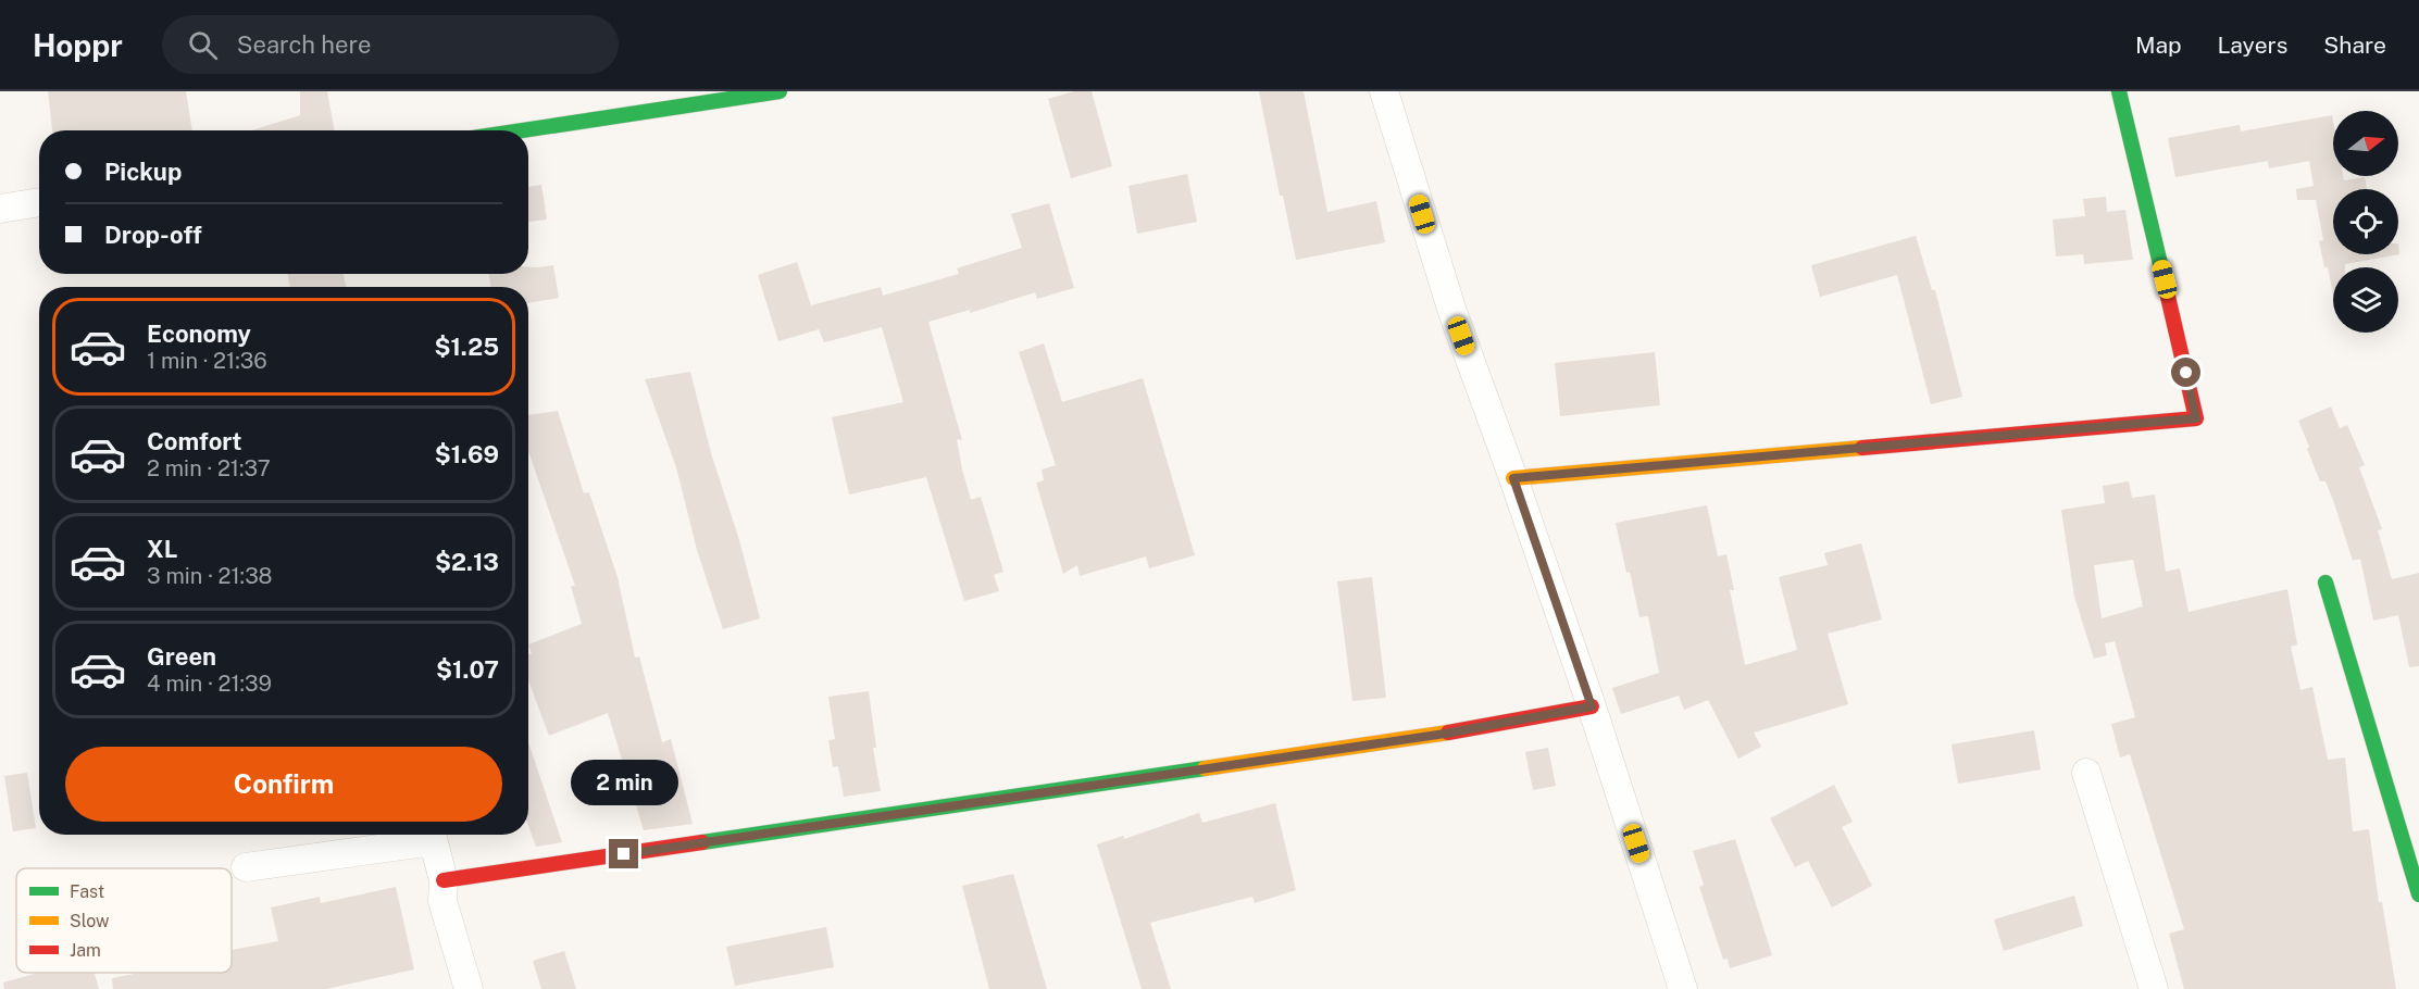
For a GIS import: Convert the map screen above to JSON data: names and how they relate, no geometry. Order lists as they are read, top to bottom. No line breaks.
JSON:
{"legend":["Fast","Slow","Jam"],"north":"right","page":{"header":"Hoppr","search":"Search here","nav":["Map","Layers","Share"],"banner":["Pickup","Drop-off"],"list":[{"name":"Economy","note":"1 min · 21:36","value":"$1.25"},{"name":"Comfort","note":"2 min · 21:37","value":"$1.69"},{"name":"XL","note":"3 min · 21:38","value":"$2.13"},{"name":"Green","note":"4 min · 21:39","value":"$1.07"}],"buttons":"Confirm","bubble":"2 min"}}
